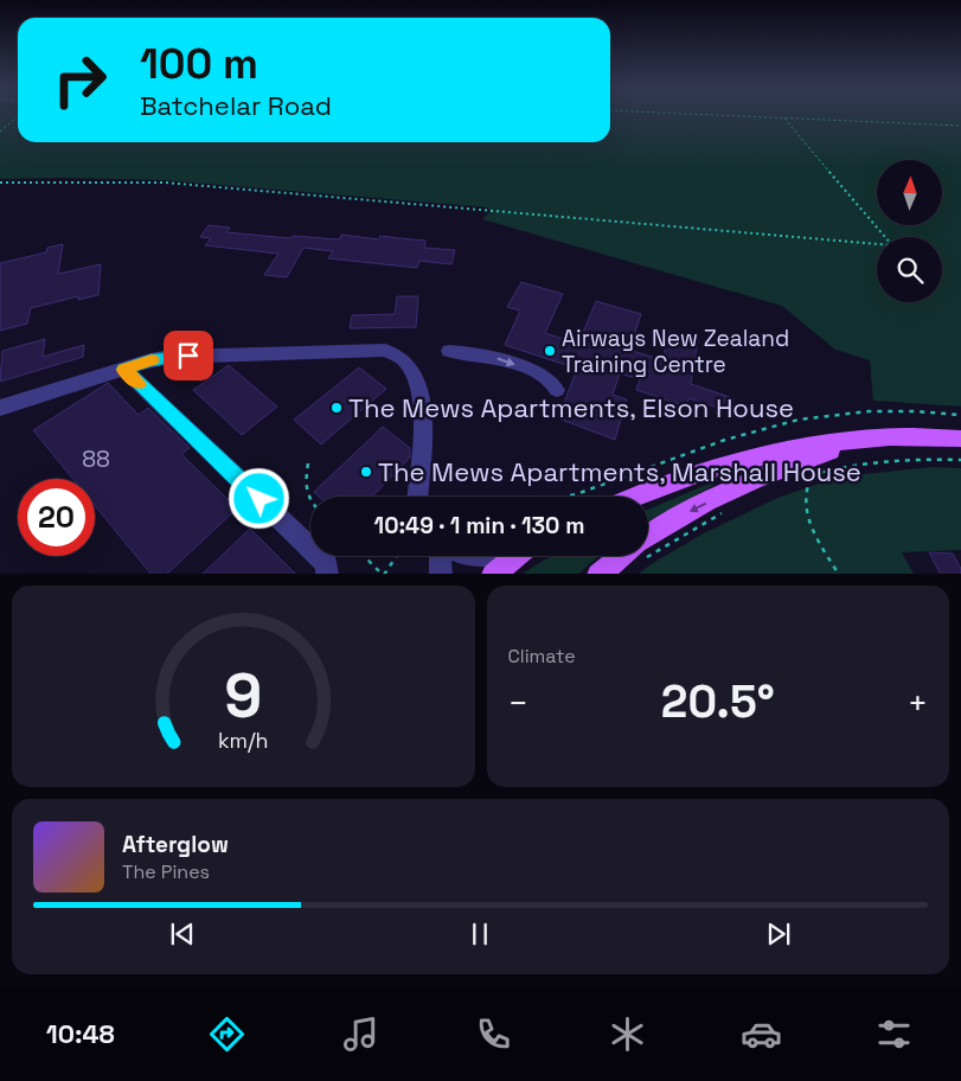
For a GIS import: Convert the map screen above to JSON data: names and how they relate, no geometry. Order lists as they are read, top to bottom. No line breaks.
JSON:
{"places":["Airways New Zealand Training Centre","The Mews Apartments, Elson House","The Mews Apartments, Marshall House"],"house_numbers":["88"],"north":"top","page":{"turn":["100 m","Batchelar Road"],"limit":"20","trip":"10:49 · 1 min · 130 m","tile":"Climate","heat":["−","20.5°","+"],"song":["Afterglow","The Pines"],"tabs":"10:48","gauge":["9","km/h"]}}
